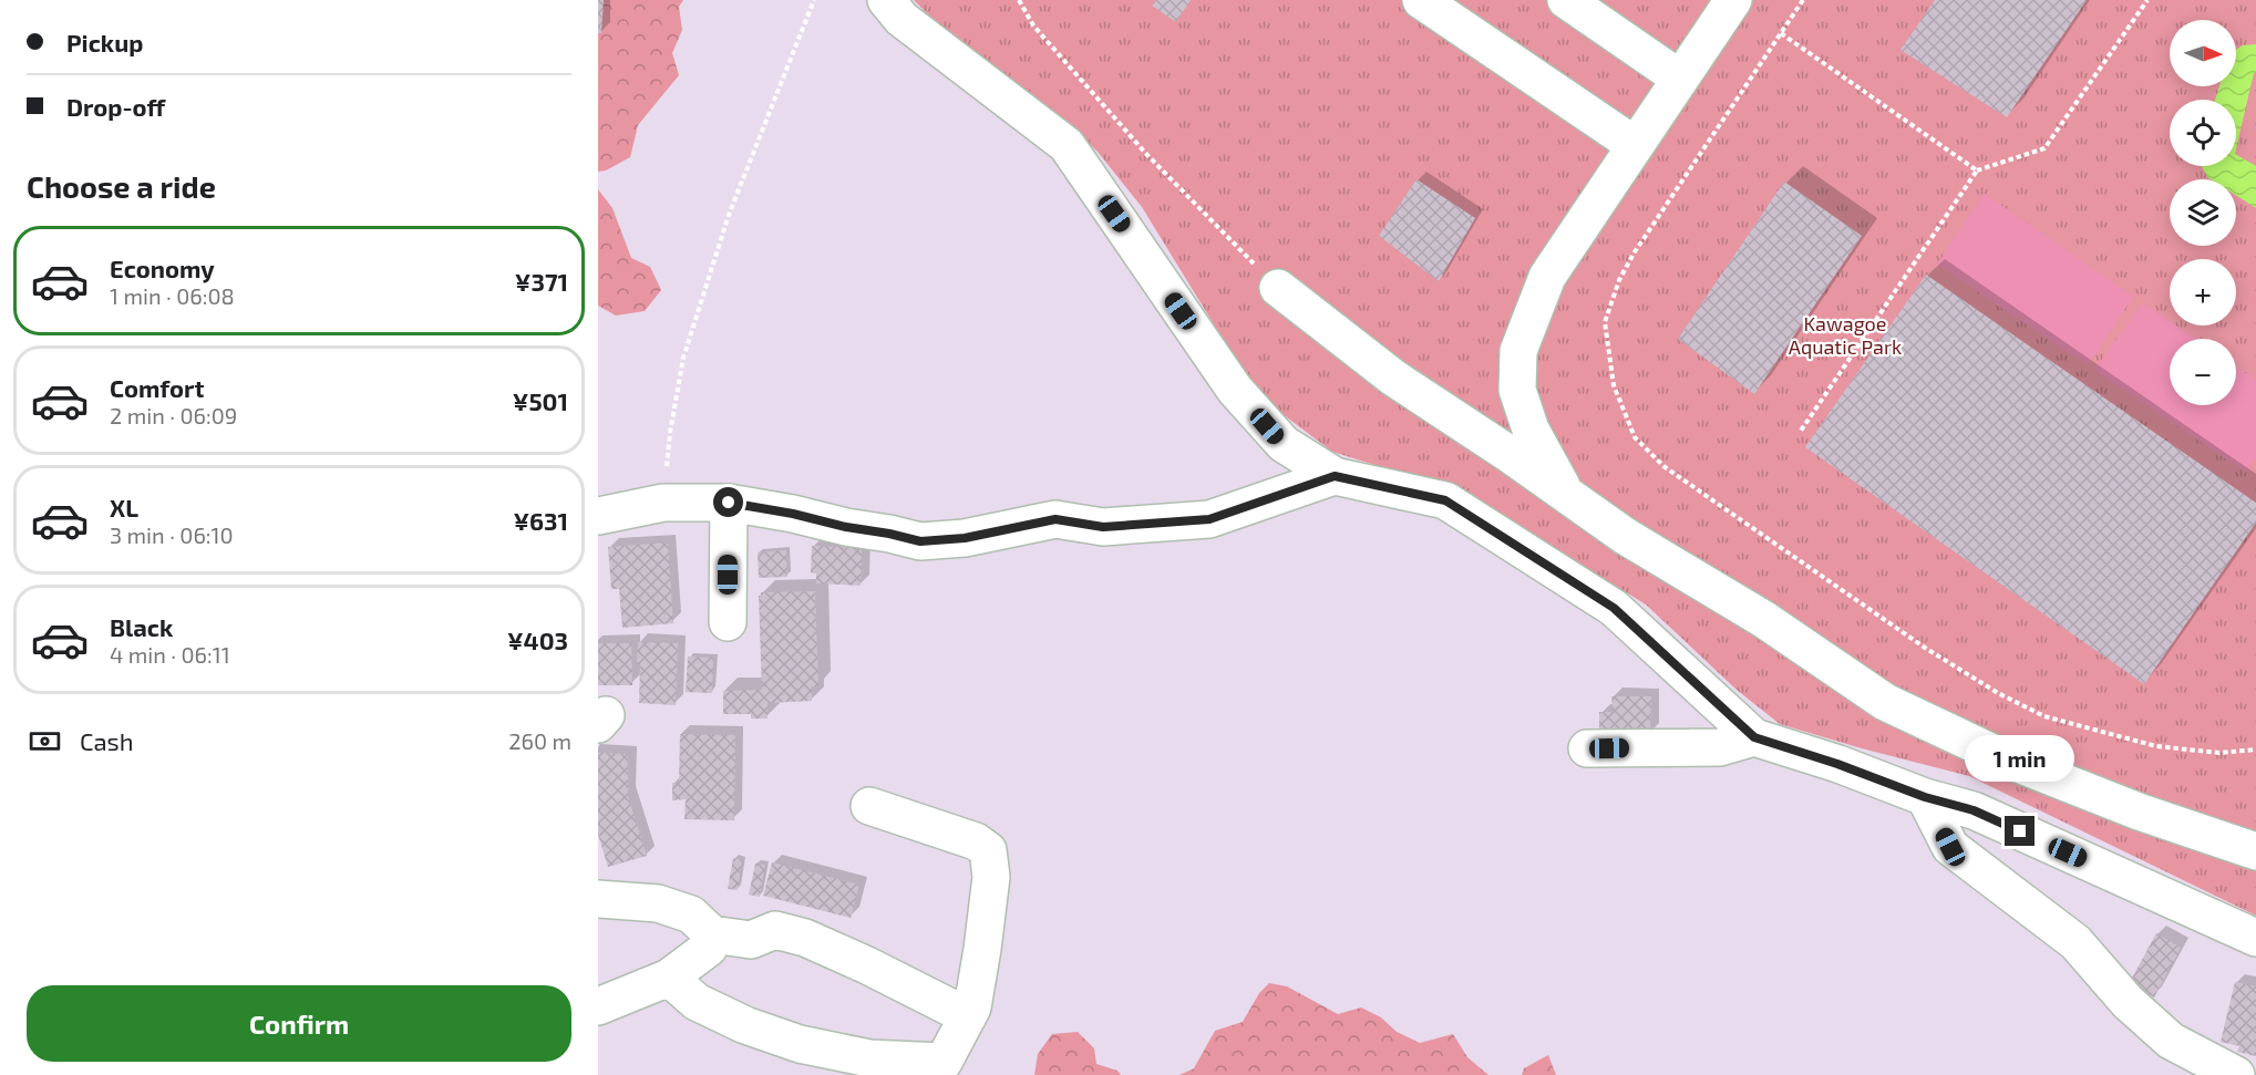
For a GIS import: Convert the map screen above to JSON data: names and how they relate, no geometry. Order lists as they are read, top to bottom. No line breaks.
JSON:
{"parks":["Kawagoe Aquatic Park"],"north":"right","page":{"banner":["Pickup","Drop-off"],"map_buttons":["+","−"],"heading":"Choose a ride","list":[{"name":"Economy","note":"1 min · 06:08","value":"¥371"},{"name":"Comfort","note":"2 min · 06:09","value":"¥501"},{"name":"XL","note":"3 min · 06:10","value":"¥631"},{"name":"Black","note":"4 min · 06:11","value":"¥403"}],"pay":["Cash","260 m"],"bubble":"1 min","buttons":"Confirm"}}
